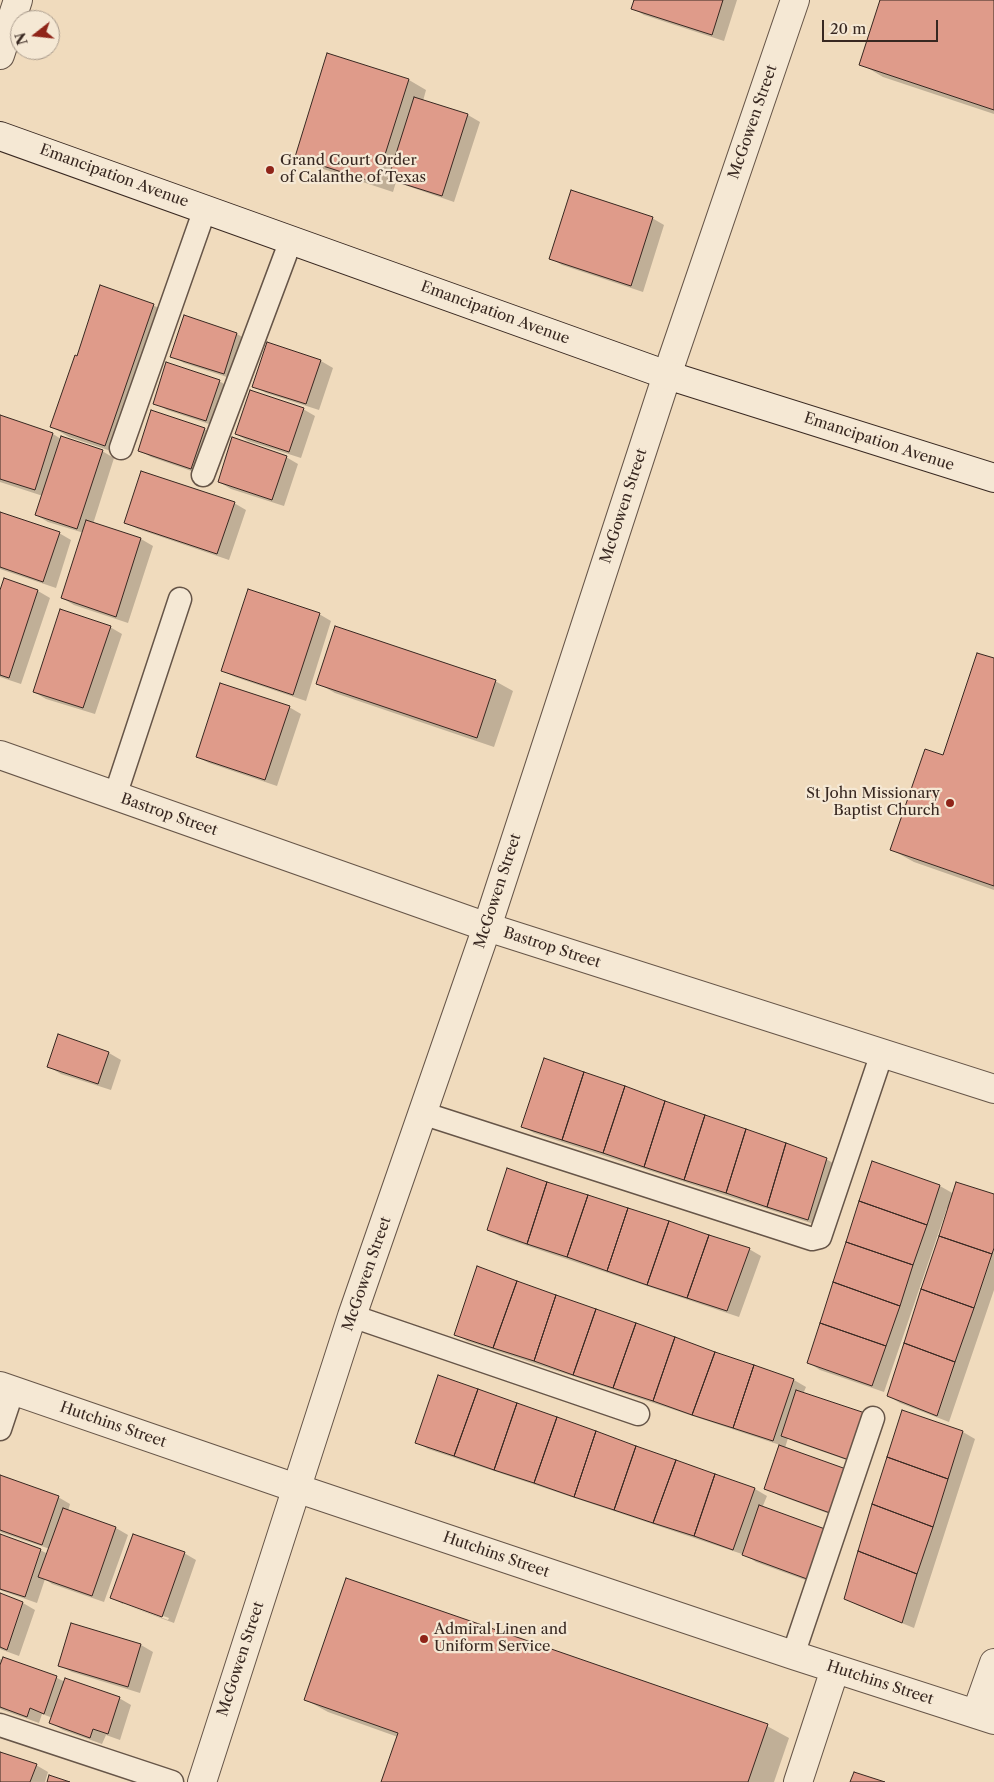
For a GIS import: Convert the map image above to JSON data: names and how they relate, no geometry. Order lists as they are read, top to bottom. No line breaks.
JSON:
{"streets":{"street":["McGowen Street","Emancipation Avenue","Bastrop Street","Hutchins Street"]},"crossings":[["McGowen Street","Emancipation Avenue"],["McGowen Street","Bastrop Street"],["McGowen Street","Hutchins Street"]],"places":["Grand Court Order of Calanthe of Texas","St John Missionary Baptist Church","Admiral Linen and Uniform Service"],"scale_bar":"20 m","north":"left"}
